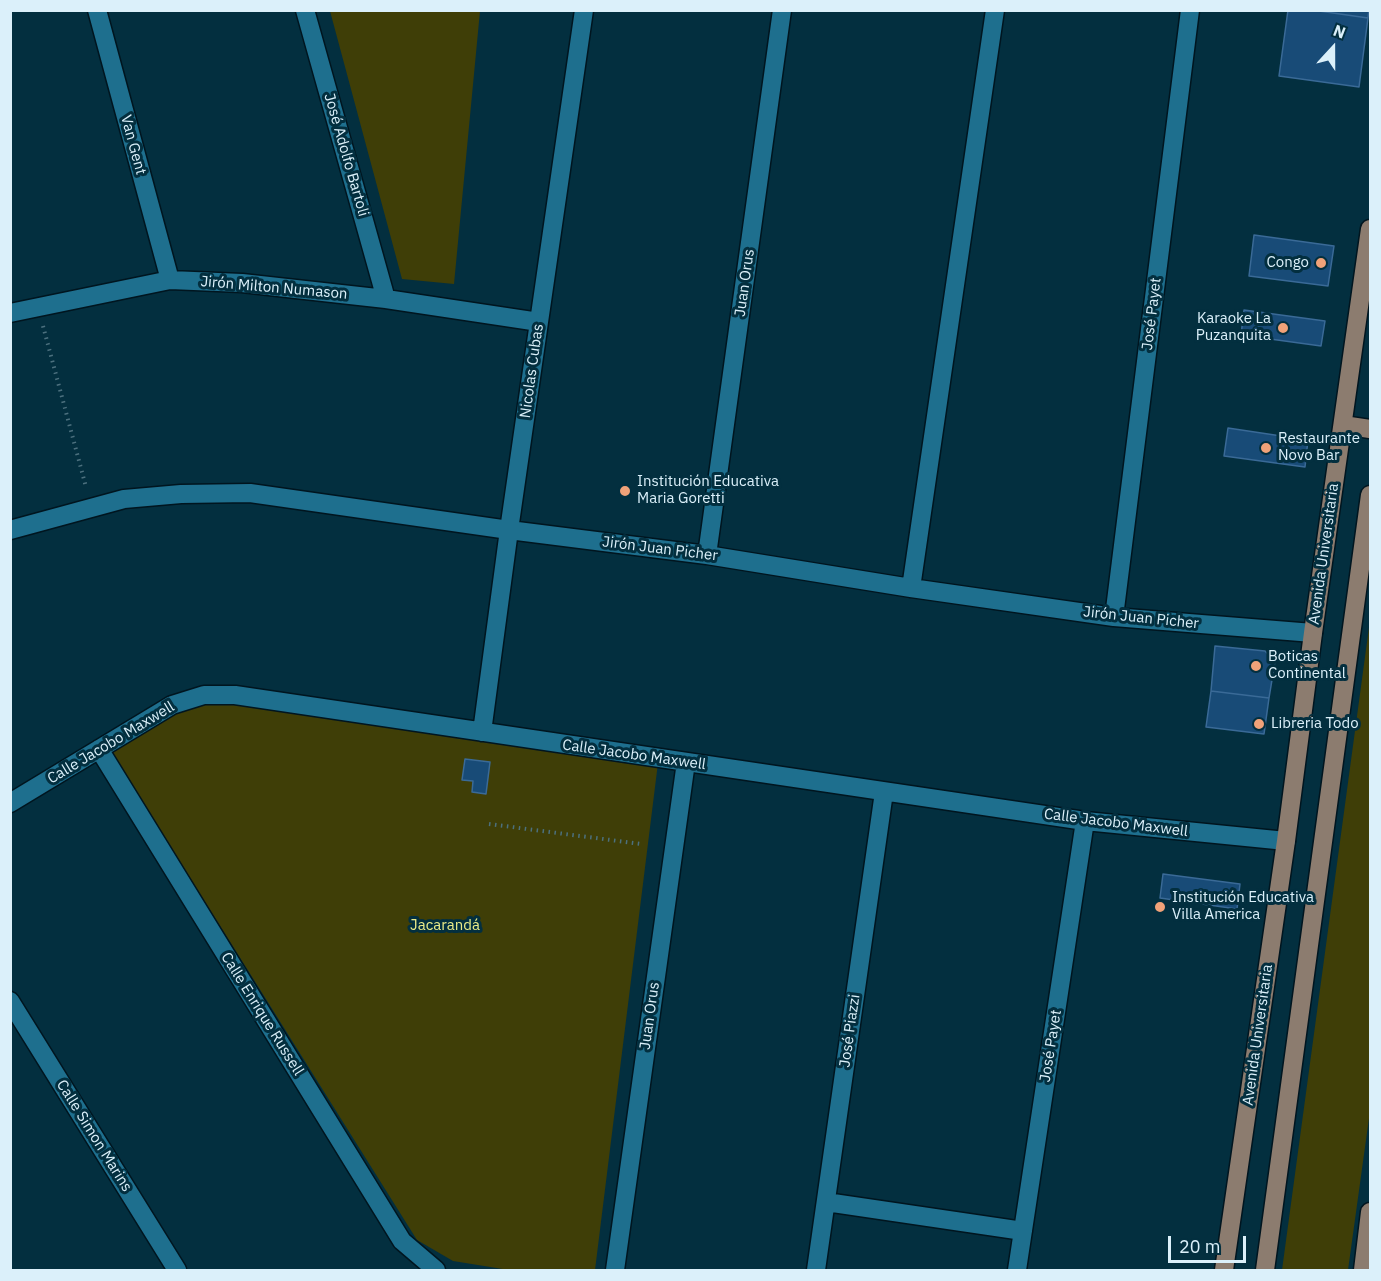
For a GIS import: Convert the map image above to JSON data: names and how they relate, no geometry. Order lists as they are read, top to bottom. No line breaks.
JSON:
{"streets":{"main road":["Avenida Universitaria"],"street":["Van Gent","José Adolfo Bartoli","Juan Orus","Jirón Milton Numason","José Payet","Nicolas Cubas","Jirón Juan Picher","Calle Jacobo Maxwell","Calle Enrique Russell","José Piazzi","Calle Simon Marins"]},"crossings":[["Van Gent","Jirón Milton Numason"],["José Adolfo Bartoli","Jirón Milton Numason"],["Juan Orus","Jirón Juan Picher"],["Juan Orus","Calle Jacobo Maxwell"],["Jirón Milton Numason","Nicolas Cubas"],["José Payet","Jirón Juan Picher"],["José Payet","Calle Jacobo Maxwell"],["Nicolas Cubas","Jirón Juan Picher"],["Nicolas Cubas","Calle Jacobo Maxwell"],["Jirón Juan Picher","Avenida Universitaria"],["Avenida Universitaria","Calle Jacobo Maxwell"],["Calle Jacobo Maxwell","Calle Enrique Russell"],["Calle Jacobo Maxwell","José Piazzi"]],"parks":["Jacarandá"],"places":["Congo","Karaoke La Puzanquita","Restaurante Novo Bar","Institución Educativa Maria Goretti","Boticas Continental","Libreria Todo","Institución Educativa Villa America"],"scale_bar":"20 m","north":"top"}
